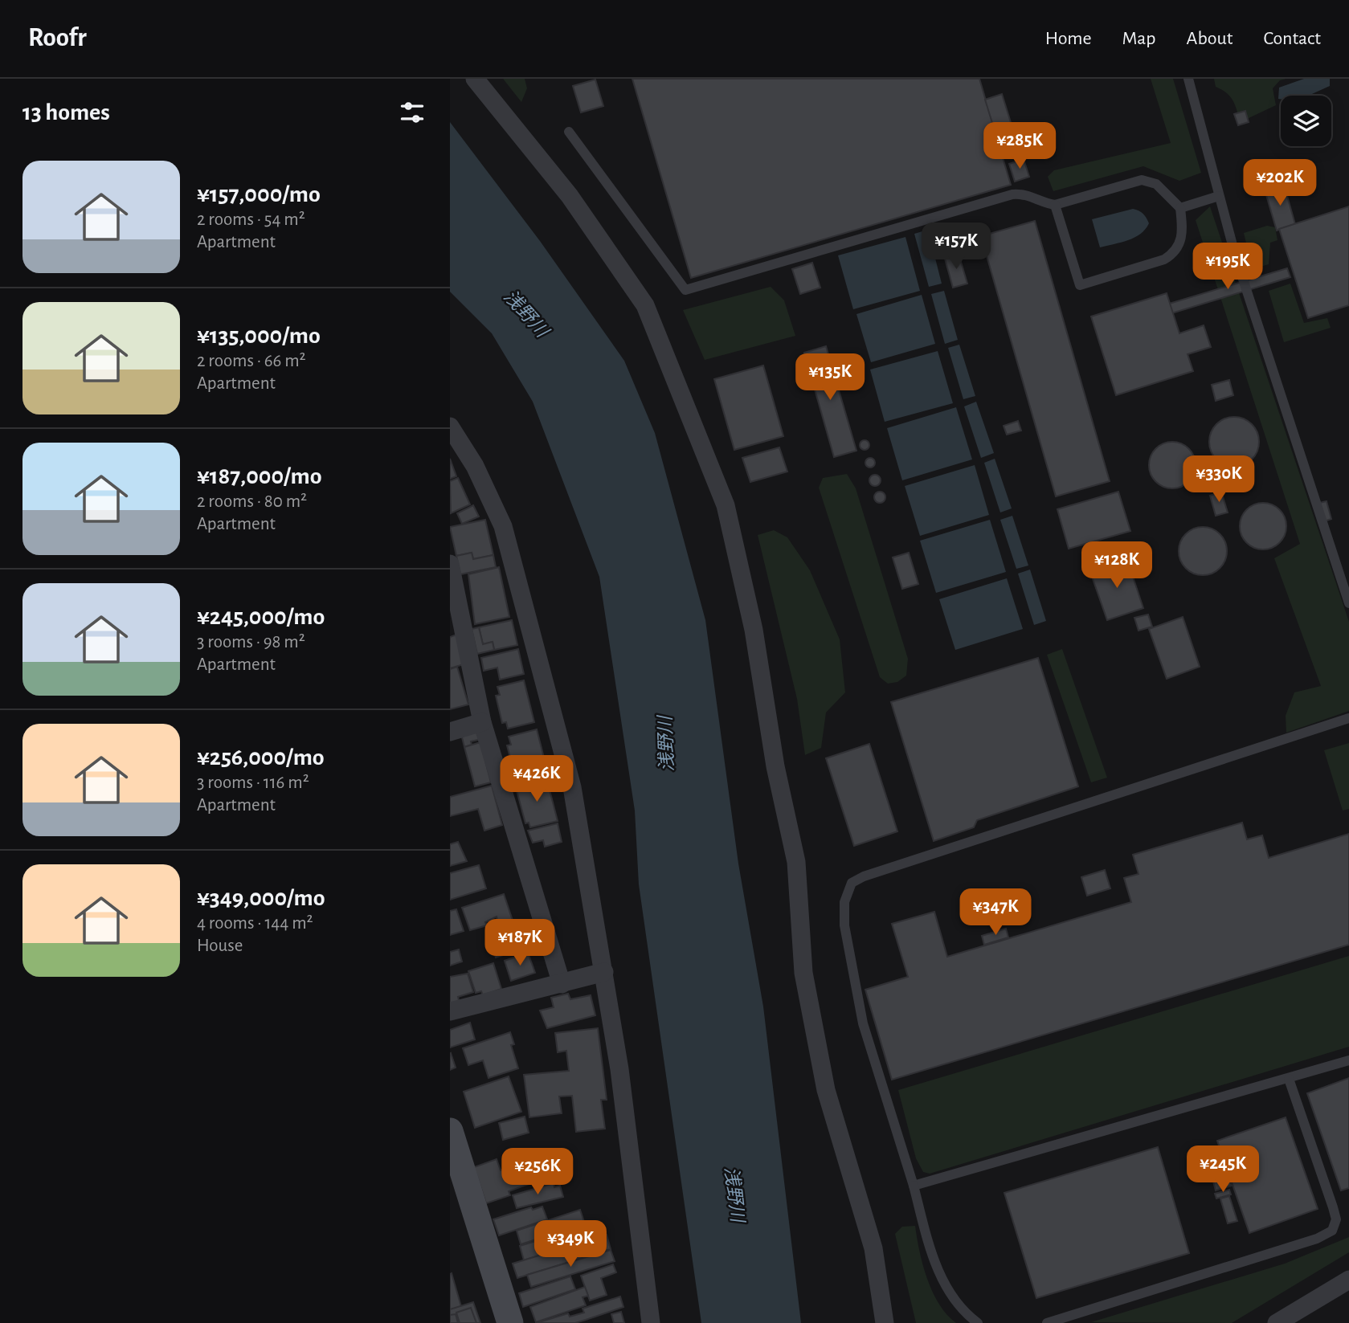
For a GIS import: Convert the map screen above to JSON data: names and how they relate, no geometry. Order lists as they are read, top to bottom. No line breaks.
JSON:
{"water":["浅野川"],"page":{"header":"Roofr","nav":["Home","Map","About","Contact"],"heading":"13 homes","price":["¥285K","¥202K","¥157K","¥195K","¥135K","¥330K","¥128K","¥426K","¥347K","¥187K","¥245K","¥256K","¥349K"],"list":[{"name":"¥157,000/mo","note":"2 rooms · 54 m² · Apartment"},{"name":"¥135,000/mo","note":"2 rooms · 66 m² · Apartment"},{"name":"¥187,000/mo","note":"2 rooms · 80 m² · Apartment"},{"name":"¥245,000/mo","note":"3 rooms · 98 m² · Apartment"},{"name":"¥256,000/mo","note":"3 rooms · 116 m² · Apartment"},{"name":"¥349,000/mo","note":"4 rooms · 144 m² · House"}]}}
